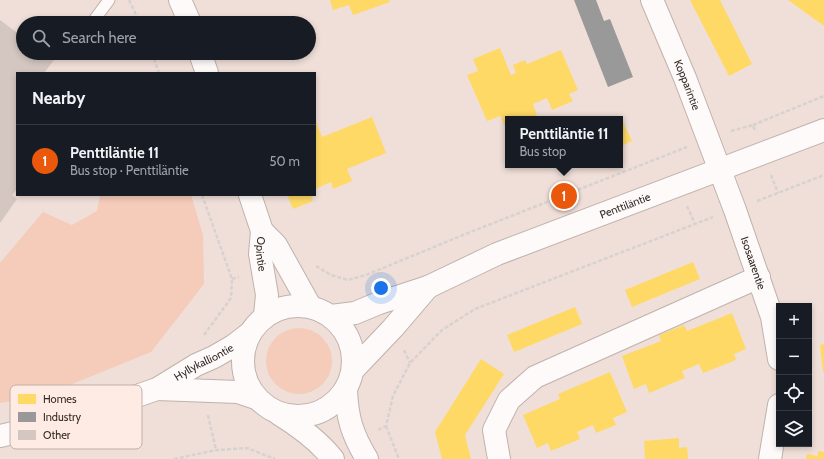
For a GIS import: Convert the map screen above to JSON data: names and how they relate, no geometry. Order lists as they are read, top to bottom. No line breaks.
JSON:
{"streets":{"street":["Kopparintie","Penttiläntie","Opintie","Isosaarentie","Hyllykalliontie"]},"crossings":[["Kopparintie","Penttiläntie"],["Kopparintie","Isosaarentie"],["Penttiläntie","Opintie"],["Penttiläntie","Isosaarentie"],["Penttiläntie","Hyllykalliontie"],["Opintie","Hyllykalliontie"]],"legend":["Homes","Industry","Other"],"page":{"search":"Search here","heading":"Nearby","popup":["Penttiläntie 11","Bus stop"],"list":[{"mark":"1","name":"Penttiläntie 11","note":"Bus stop · Penttiläntie","value":"50 m"}],"pins":"1","map_buttons":["+","−"]}}
